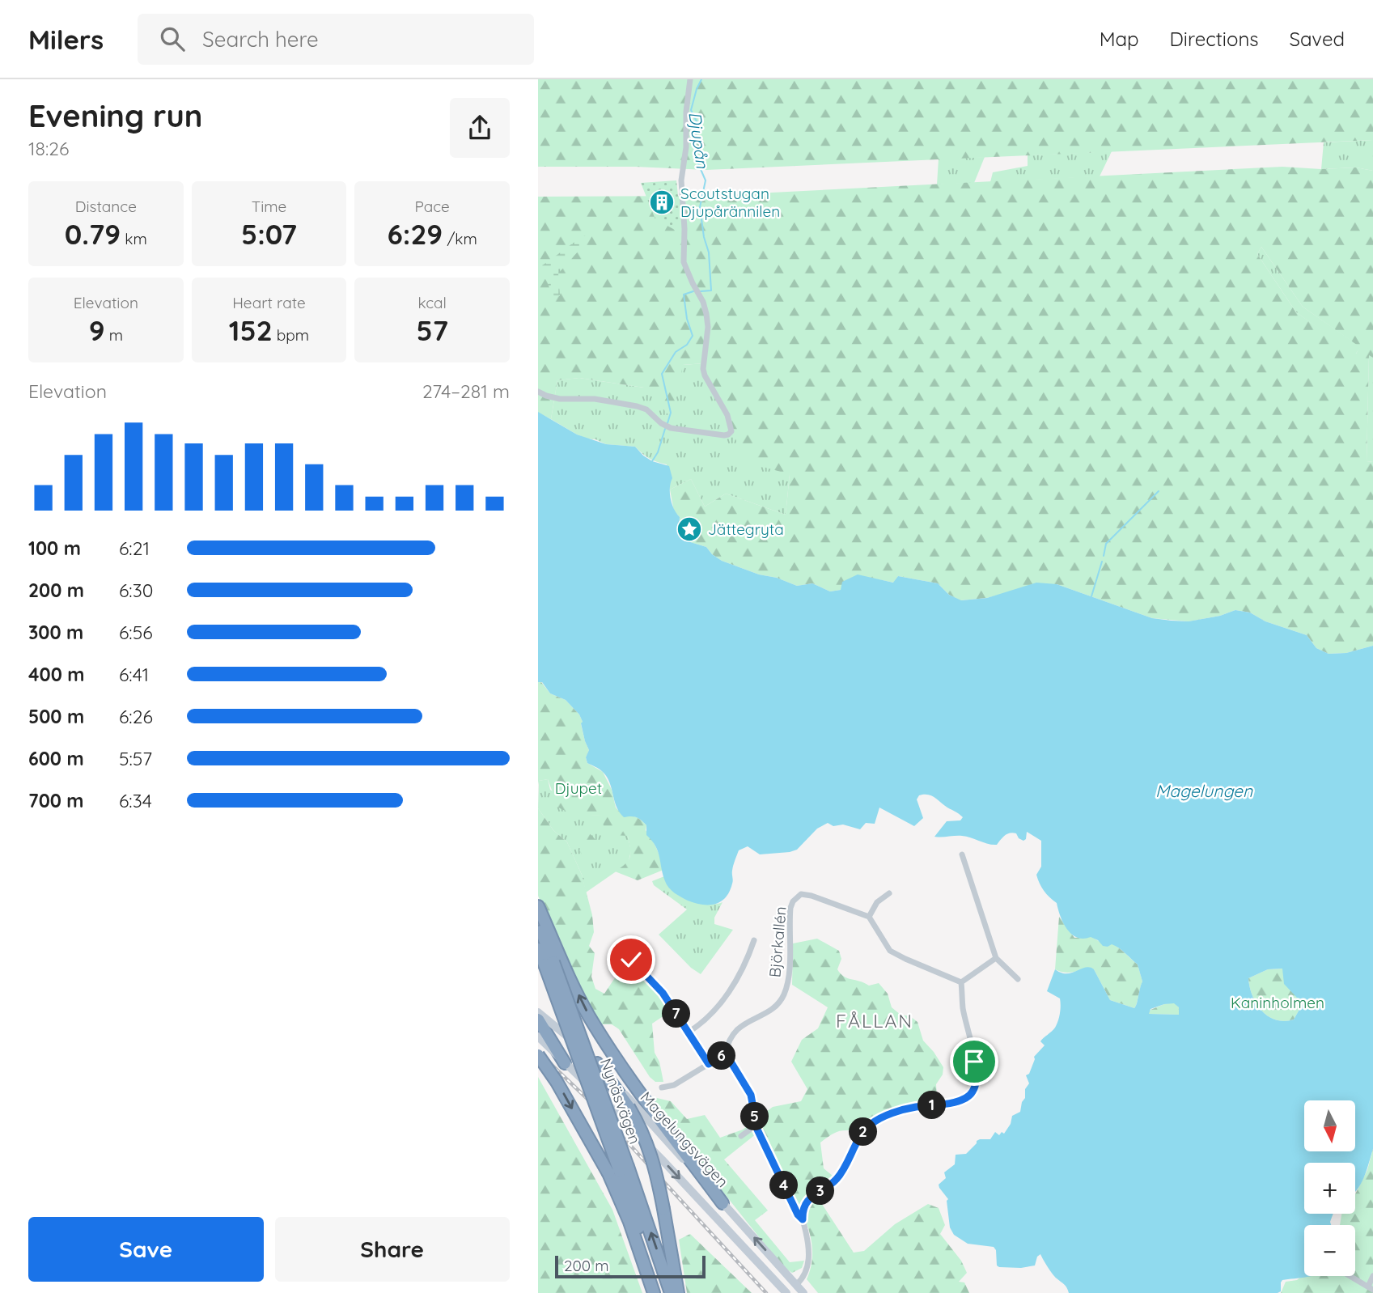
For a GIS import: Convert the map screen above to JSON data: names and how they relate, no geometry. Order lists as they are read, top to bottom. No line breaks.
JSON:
{"streets":{"highway":["Nynäsvägen"],"main road":["Magelungsvägen"],"street":["Björkallén"]},"districts":["FÅLLAN"],"water":["Djupån","Magelungen"],"parks":["Djupet","Kaninholmen"],"places":{"building":["Scoutstugan Djupårännilen"],"place":["Jättegryta"]},"scale_bar":"200 m","north":"bottom","page":{"header":"Milers","search":"Search here","nav":["Map","Directions","Saved"],"heading":["Evening run","18:26"],"stats":[["Distance","0.79 km"],["Time","5:07"],["Pace","6:29 /km"],["Elevation","9 m"],["Heart rate","152 bpm"],["kcal","57"]],"chart":["Elevation","274–281 m"],"list":[{"name":"100 m","note":"6:21"},{"name":"200 m","note":"6:30"},{"name":"300 m","note":"6:56"},{"name":"400 m","note":"6:41"},{"name":"500 m","note":"6:26"},{"name":"600 m","note":"5:57"},{"name":"700 m","note":"6:34"}],"pins":["7","6","1","5","2","4","3"],"map_buttons":["+","−"],"buttons":["Save","Share"],"scale":"200 m"}}
